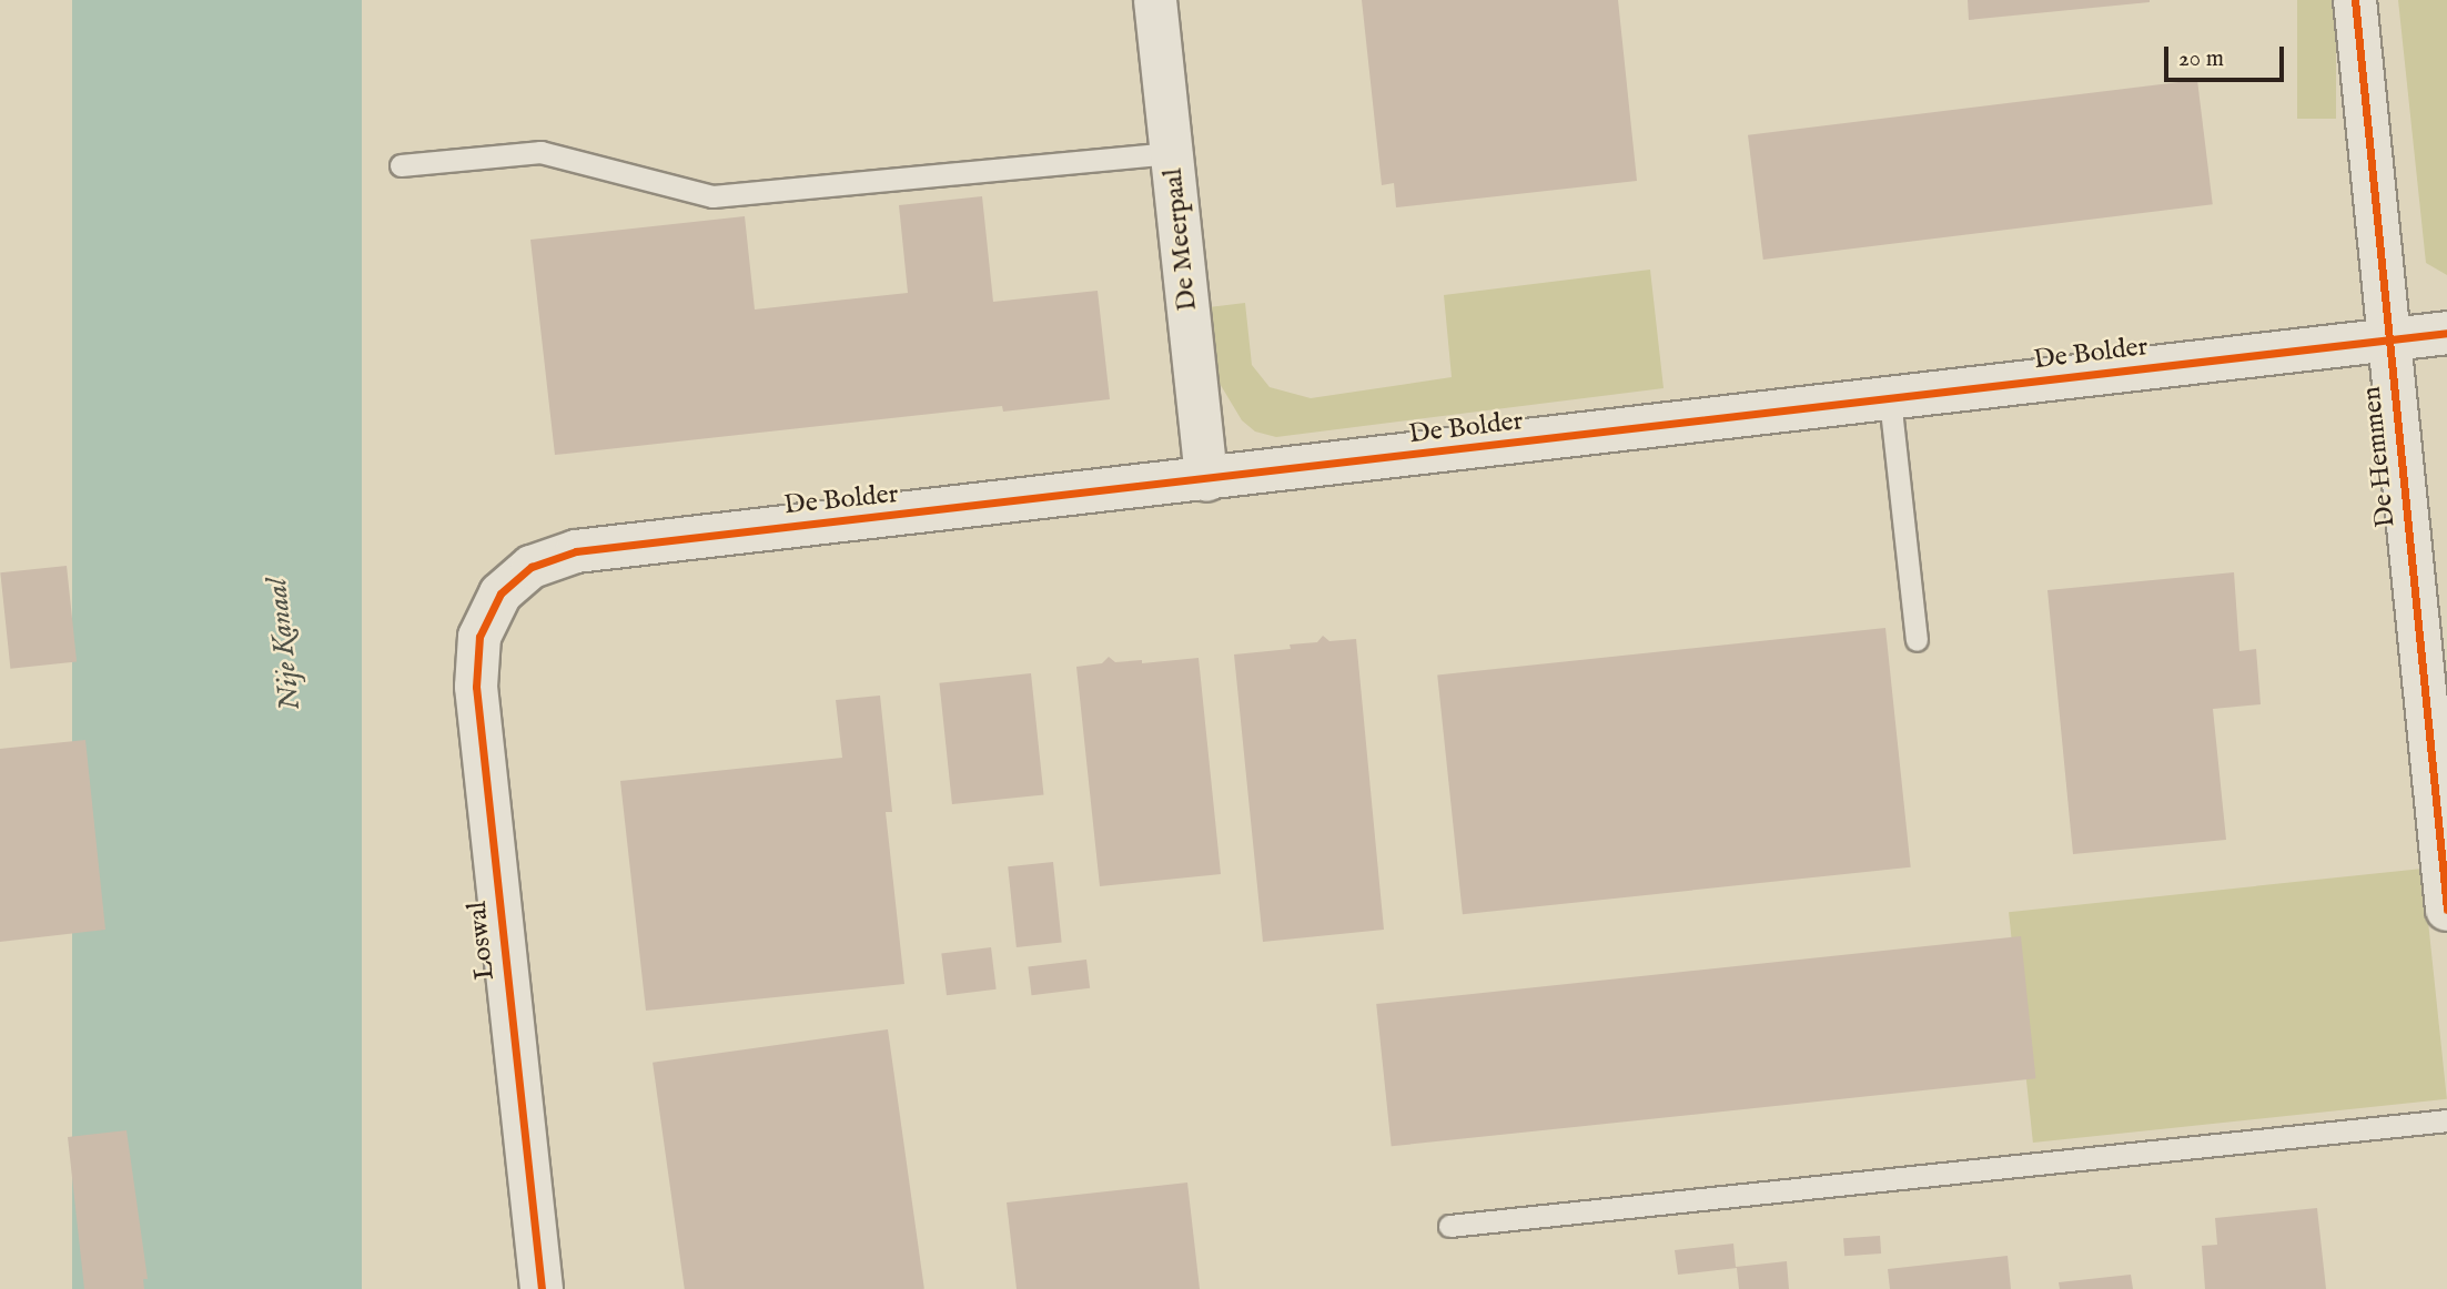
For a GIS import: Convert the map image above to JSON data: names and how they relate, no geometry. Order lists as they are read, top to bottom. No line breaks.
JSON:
{"streets":{"street":["De Meerpaal","De Bolder","De Hemmen","Loswal"]},"crossings":[["De Meerpaal","De Bolder"],["De Bolder","De Hemmen"],["De Bolder","Loswal"]],"water":["Nije Kanaal"],"scale_bar":"20 m"}
